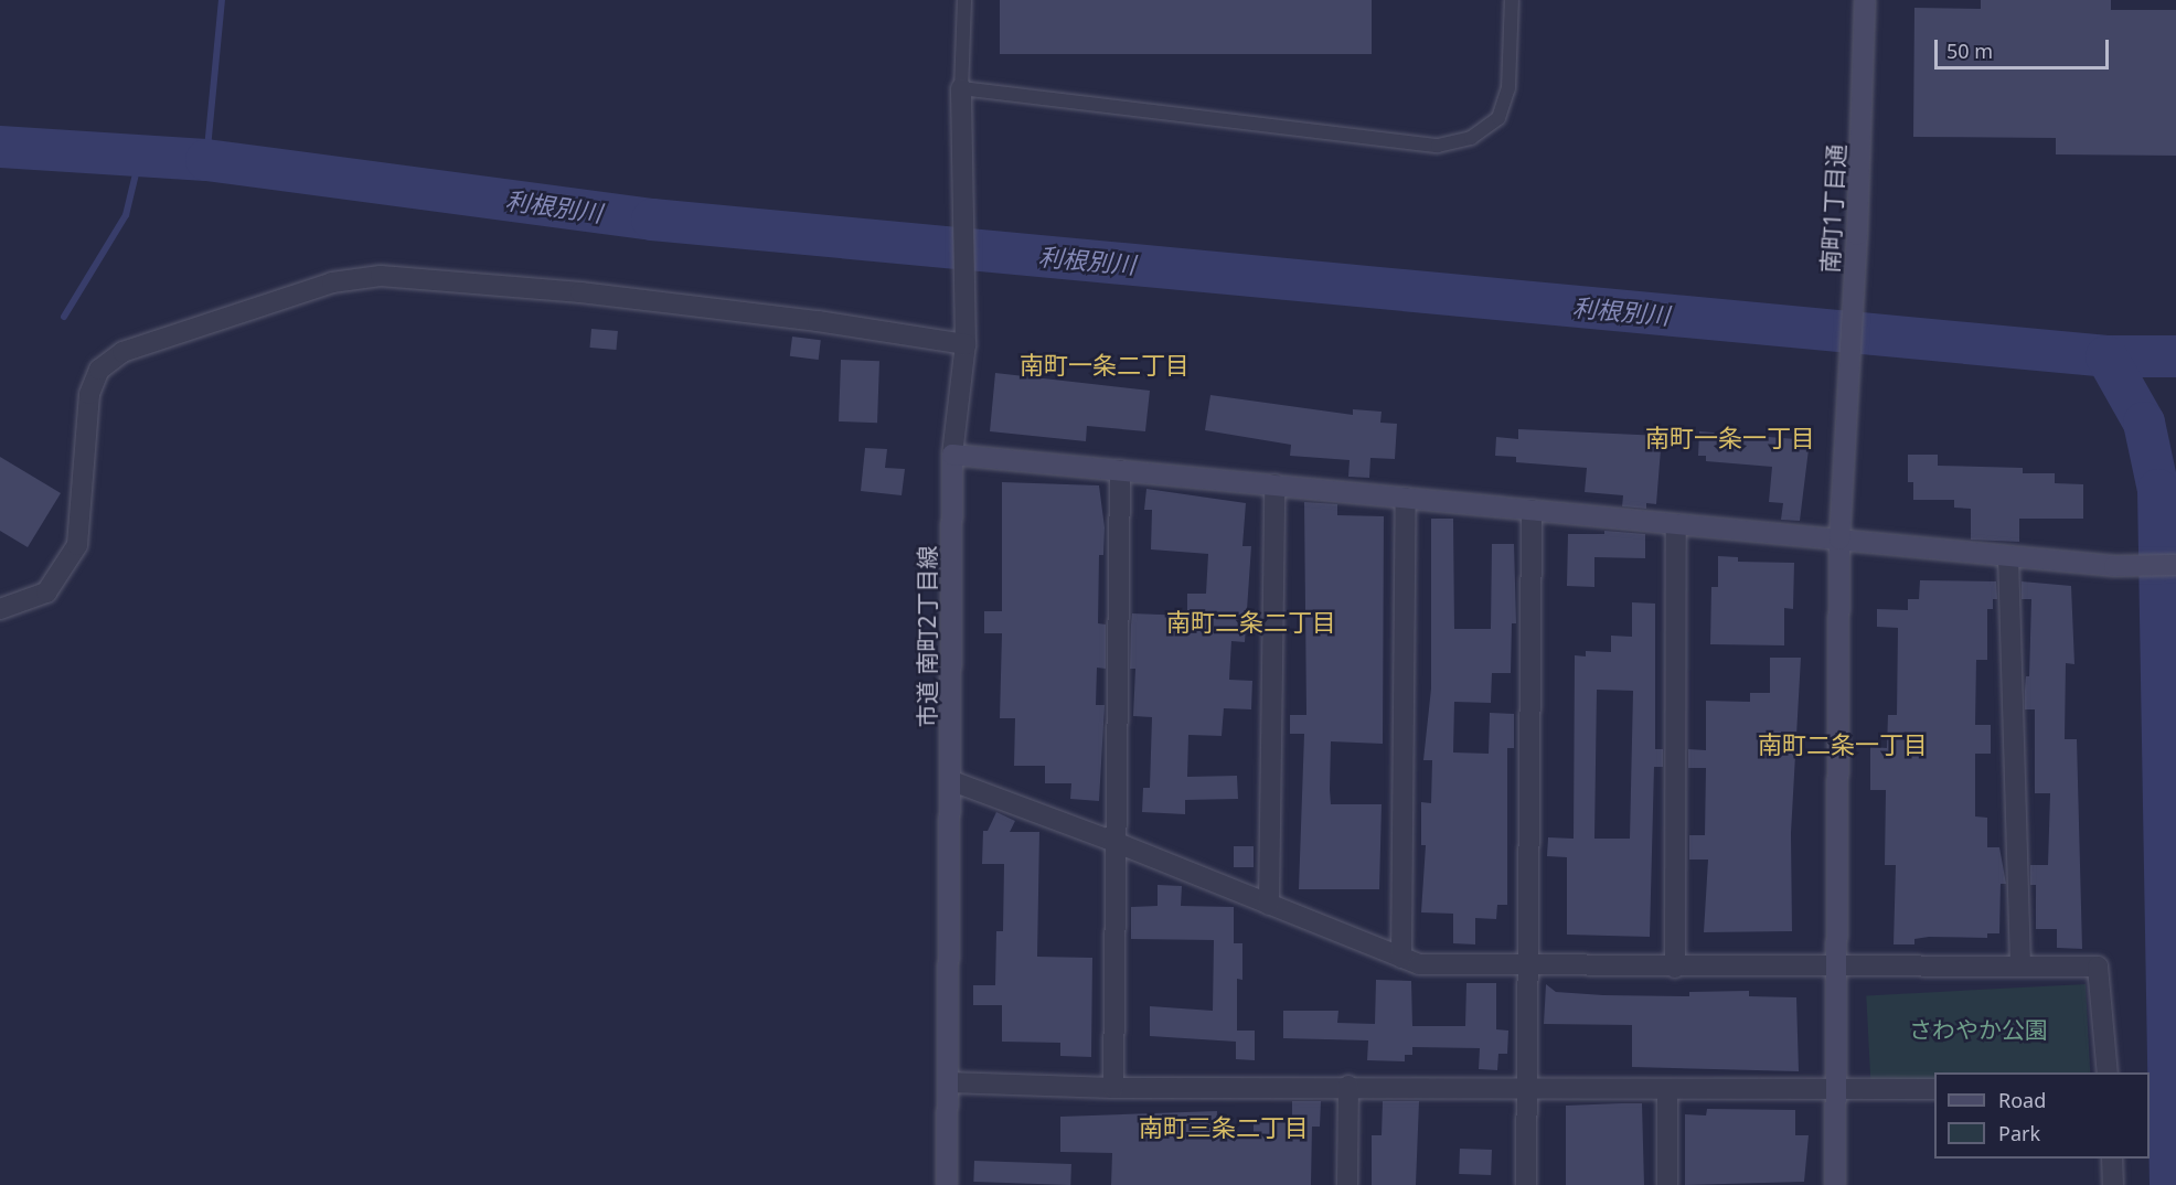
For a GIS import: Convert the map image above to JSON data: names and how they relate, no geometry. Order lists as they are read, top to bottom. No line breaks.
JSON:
{"streets":{"street":["南町1丁目通","市道 南町2丁目線"]},"districts":["南町一条二丁目","南町一条一丁目","南町二条二丁目","南町二条一丁目","南町三条二丁目"],"water":["利根別川"],"parks":["さわやか公園"],"legend":["Road","Park"],"scale_bar":"50 m"}
